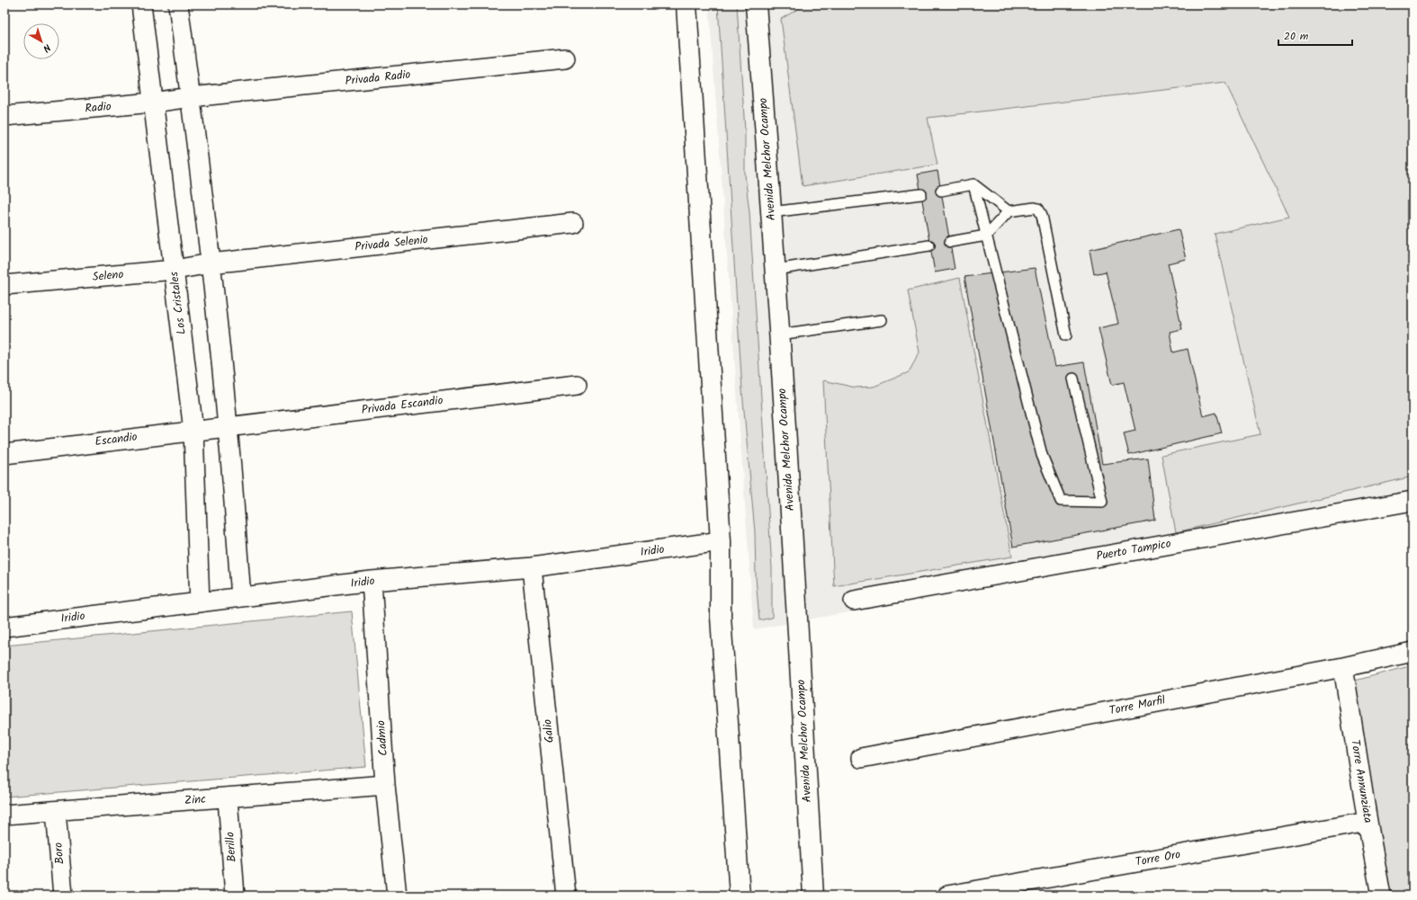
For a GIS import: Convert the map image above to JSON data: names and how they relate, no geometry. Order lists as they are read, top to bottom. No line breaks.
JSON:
{"streets":{"main road":["Avenida Melchor Ocampo"],"street":["Privada Radio","Radio","Privada Selenio","Seleno","Los Cristales","Privada Escandio","Escandio","Puerto Tampico","Iridio","Torre Marfil","Galio","Cadmio","Torre Annunziata","Zinc","Berillo","Boro","Torre Oro"]},"crossings":[["Privada Radio","Radio"],["Radio","Los Cristales"],["Privada Selenio","Seleno"],["Seleno","Los Cristales"],["Los Cristales","Escandio"],["Los Cristales","Iridio"],["Privada Escandio","Escandio"],["Iridio","Galio"],["Iridio","Cadmio"],["Torre Marfil","Torre Annunziata"],["Cadmio","Zinc"],["Torre Annunziata","Torre Oro"],["Zinc","Berillo"],["Zinc","Boro"]],"scale_bar":"20 m","north":"bottom right"}
